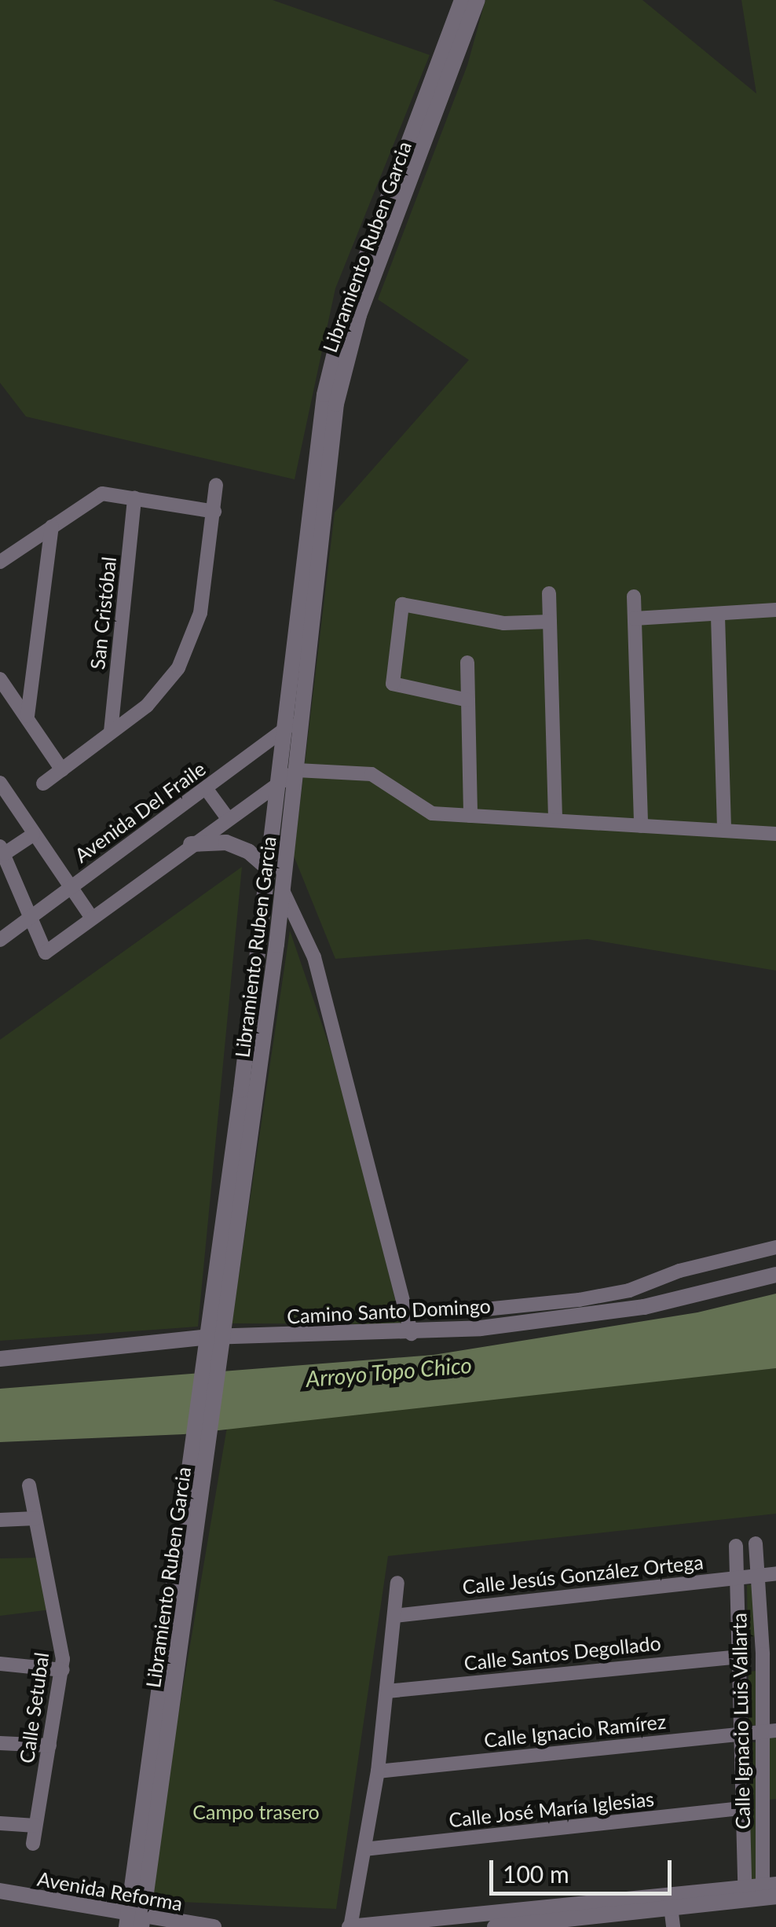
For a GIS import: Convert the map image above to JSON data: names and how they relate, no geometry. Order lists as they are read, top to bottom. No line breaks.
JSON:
{"streets":{"street":["Libramiento Ruben Garcia","San Cristóbal","Avenida Del Fraile","Camino Santo Domingo","Calle Jesús González Ortega","Calle Santos Degollado","Calle Setubal","Calle Ignacio Luis Vallarta","Calle Ignacio Ramírez","Calle José María Iglesias","Avenida Reforma"]},"crossings":[["Libramiento Ruben Garcia","Avenida Del Fraile"],["Libramiento Ruben Garcia","Camino Santo Domingo"],["Libramiento Ruben Garcia","Avenida Reforma"],["Calle Jesús González Ortega","Calle Ignacio Luis Vallarta"],["Calle Santos Degollado","Calle Ignacio Luis Vallarta"],["Calle Ignacio Luis Vallarta","Calle Ignacio Ramírez"],["Calle Ignacio Luis Vallarta","Calle José María Iglesias"]],"water":["Arroyo Topo Chico"],"parks":["Campo trasero"],"scale_bar":"100 m"}
